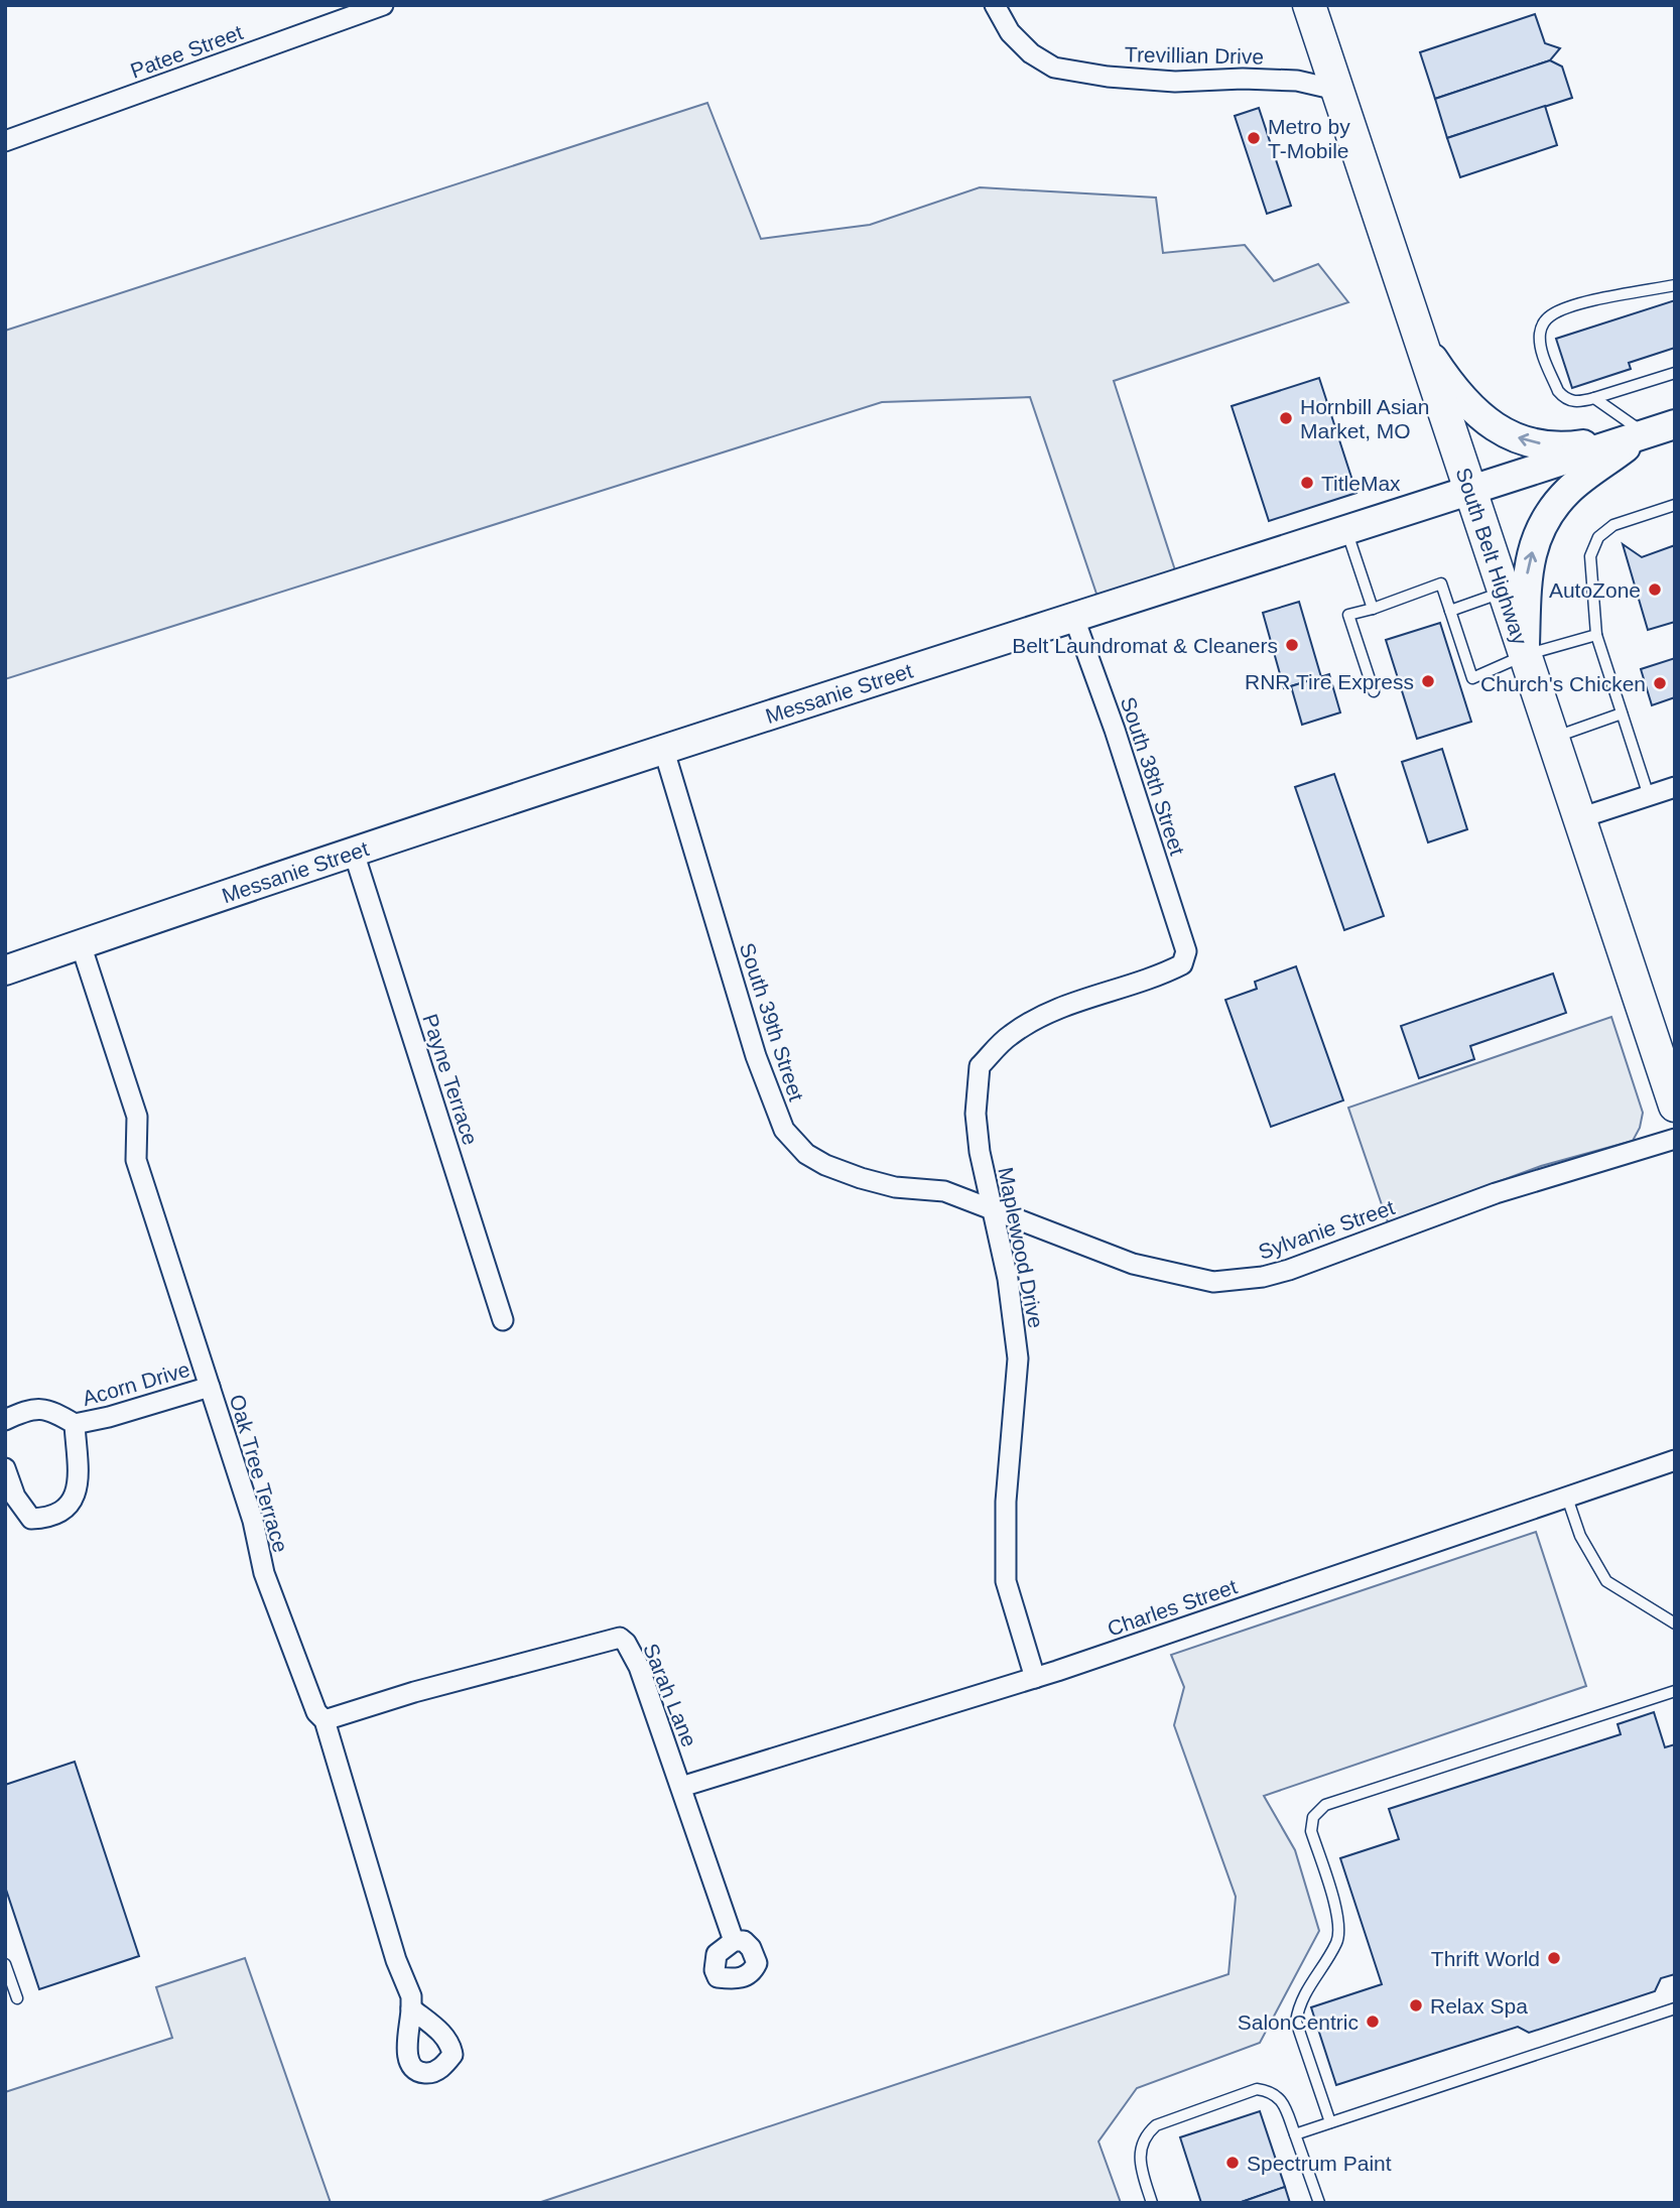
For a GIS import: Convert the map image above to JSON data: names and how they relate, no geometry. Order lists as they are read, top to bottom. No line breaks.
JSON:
{"streets":{"main road":["South Belt Highway"],"street":["Patee Street","Trevillian Drive","Messanie Street","South 38th Street","South 39th Street","Payne Terrace","Sylvanie Street","Maplewood Drive","Acorn Drive","Oak Tree Terrace","Charles Street","Sarah Lane"]},"crossings":[["Trevillian Drive","South Belt Highway"],["South Belt Highway","Messanie Street"],["Messanie Street","South 38th Street"],["Messanie Street","South 39th Street"],["Messanie Street","Payne Terrace"],["Messanie Street","Oak Tree Terrace"],["South 38th Street","Maplewood Drive"],["South 39th Street","Sylvanie Street"],["South 39th Street","Maplewood Drive"],["Sylvanie Street","Maplewood Drive"],["Maplewood Drive","Charles Street"],["Acorn Drive","Oak Tree Terrace"],["Oak Tree Terrace","Sarah Lane"],["Charles Street","Sarah Lane"]],"places":["Metro by T-Mobile","Hornbill Asian Market, MO","TitleMax","AutoZone","Belt Laundromat & Cleaners","RNR Tire Express","Church's Chicken","Thrift World","Relax Spa","SalonCentric","Spectrum Paint"]}
